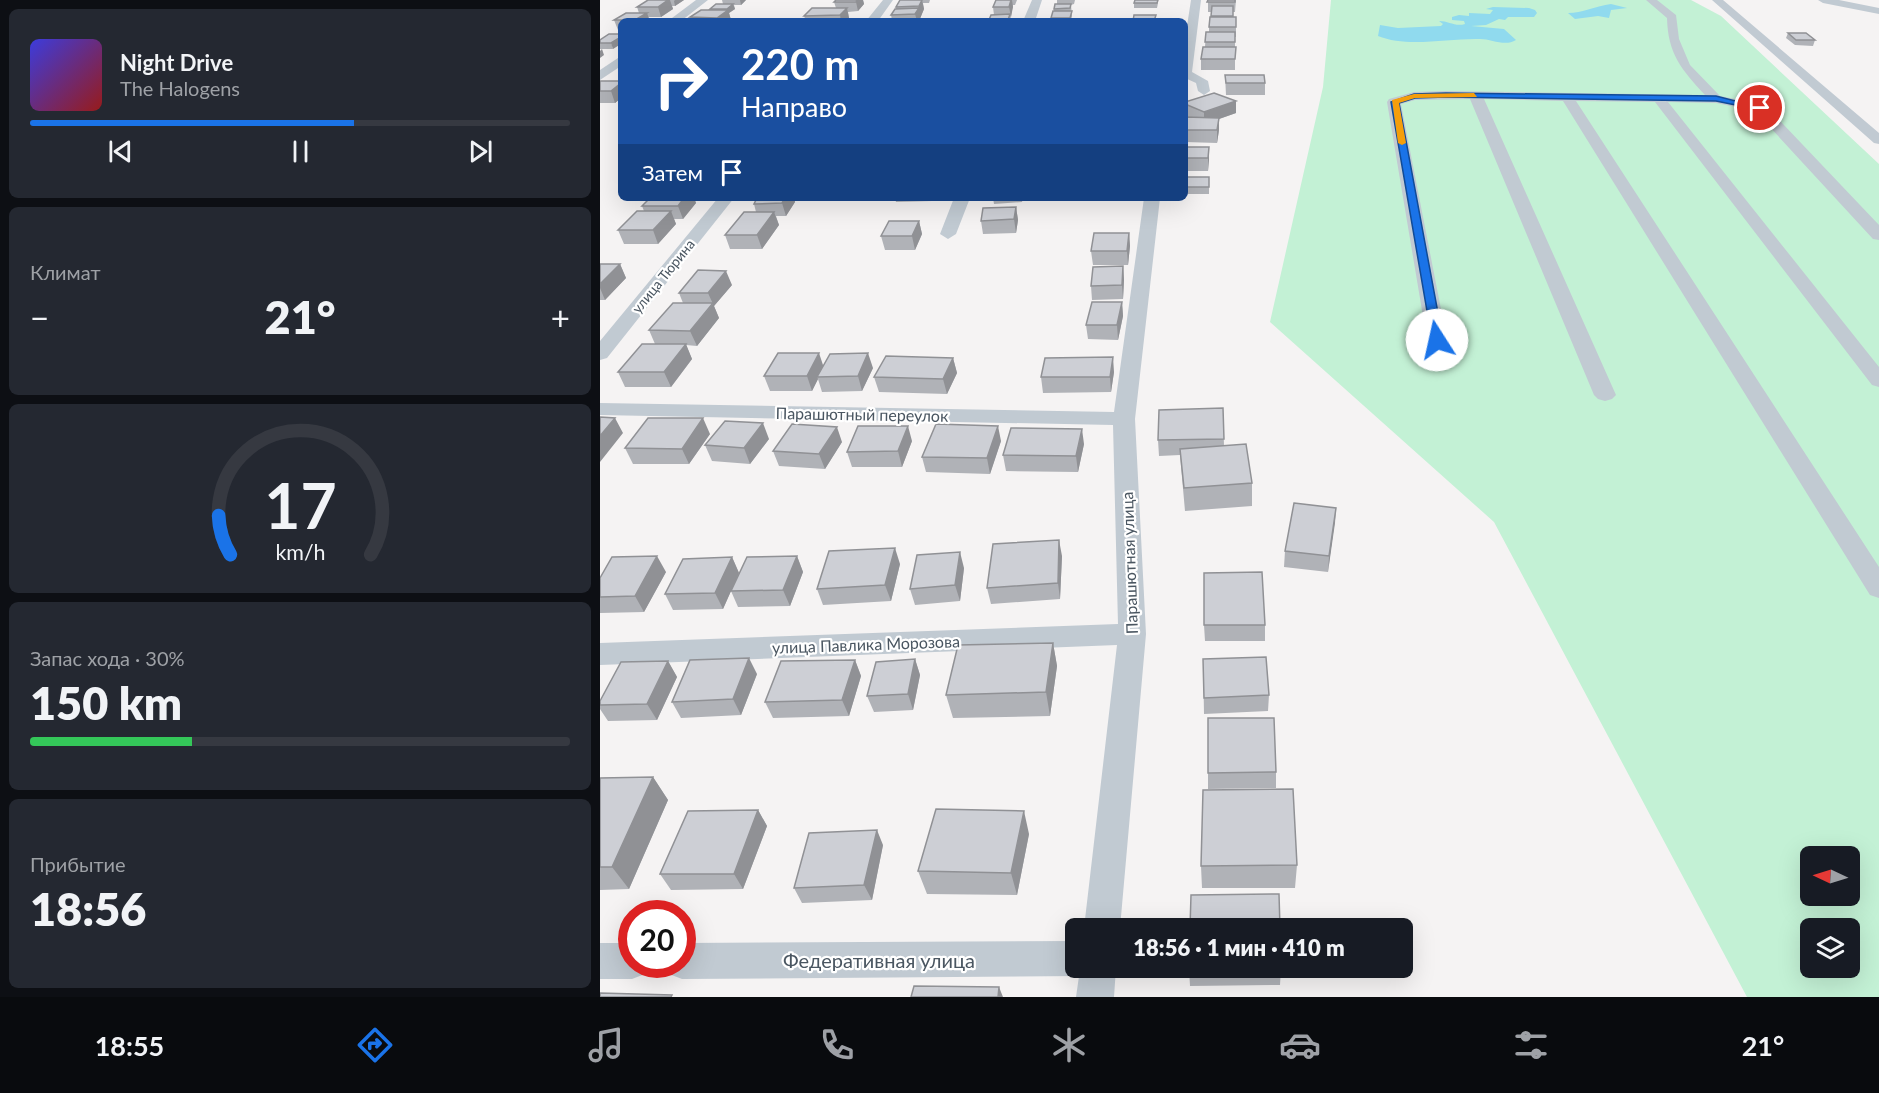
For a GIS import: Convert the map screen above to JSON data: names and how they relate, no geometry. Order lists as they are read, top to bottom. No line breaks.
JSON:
{"streets":{"street":["улица Тюрина","Парашютный переулок","Парашютная улица","улица Павлика Морозова","Федеративная улица"]},"crossings":[["Парашютный переулок","Парашютная улица"],["Парашютная улица","улица Павлика Морозова"]],"north":"left","page":{"turn":["220 m","Направо"],"song":["Night Drive","The Halogens"],"then":"Затем","tile":["Климат",["Запас хода · 30%","150 km"],["Прибытие","18:56"]],"heat":["−","21°","+"],"limit":"20","trip":"18:56 · 1 мин · 410 m","tabs":["18:55","21°"],"gauge":["17","km/h"]}}
